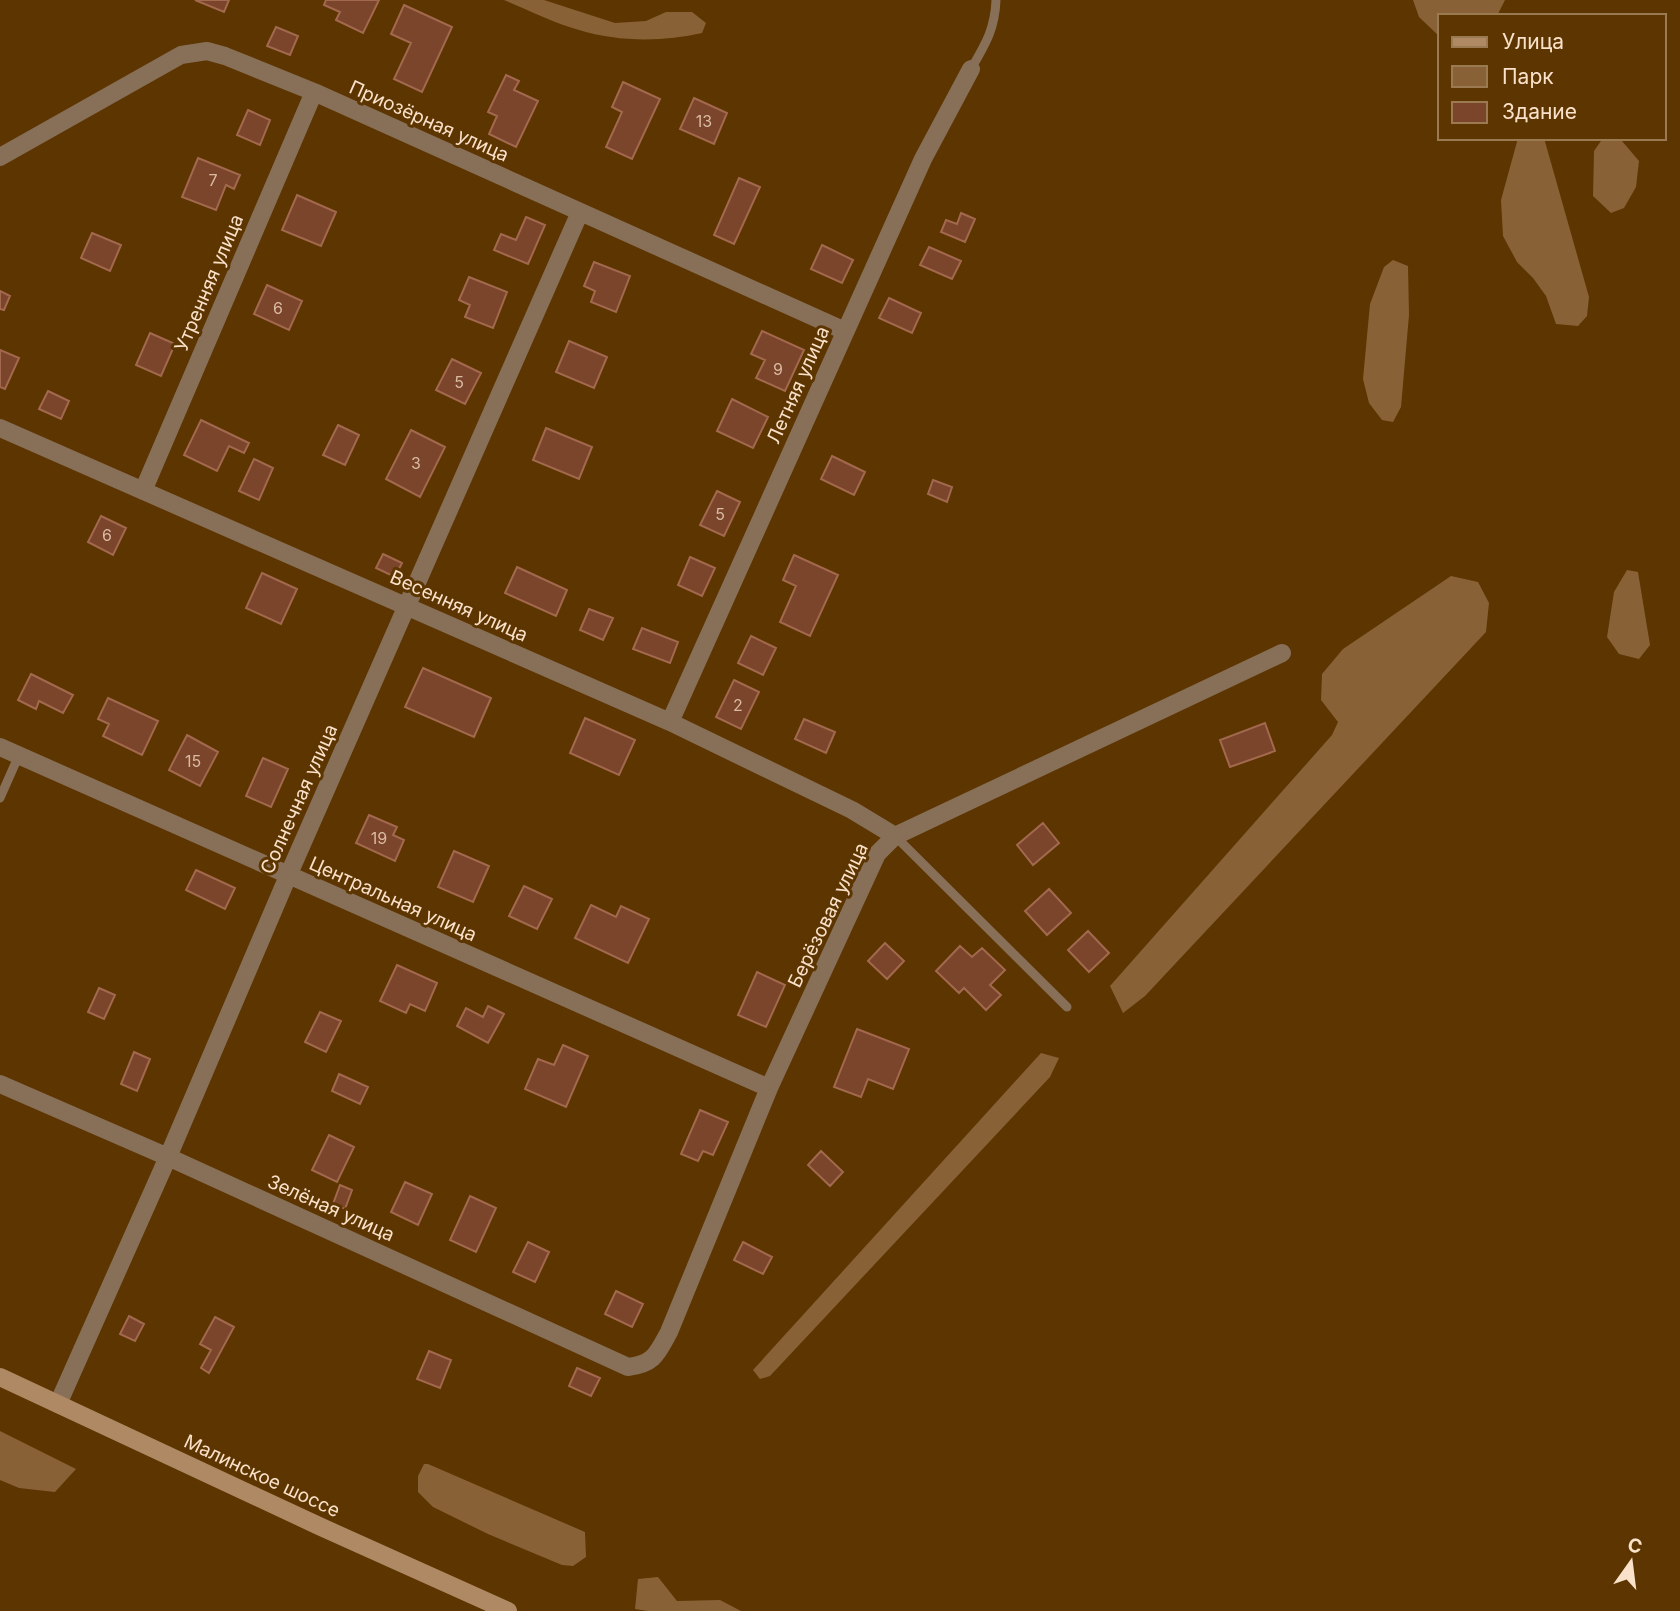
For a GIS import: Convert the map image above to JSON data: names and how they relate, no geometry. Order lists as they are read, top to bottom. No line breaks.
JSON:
{"streets":{"main road":["Малинское шоссе"],"street":["Приозёрная улица","Утренняя улица","Летняя улица","Весенняя улица","Солнечная улица","Центральная улица","Берёзовая улица","Зелёная улица"]},"crossings":[["Приозёрная улица","Утренняя улица"],["Приозёрная улица","Летняя улица"],["Приозёрная улица","Солнечная улица"],["Утренняя улица","Весенняя улица"],["Летняя улица","Весенняя улица"],["Весенняя улица","Солнечная улица"],["Весенняя улица","Берёзовая улица"],["Солнечная улица","Центральная улица"],["Солнечная улица","Зелёная улица"],["Солнечная улица","Малинское шоссе"],["Центральная улица","Берёзовая улица"],["Берёзовая улица","Зелёная улица"]],"house_numbers":["13","7","6","9","5","3","5","6","2","15","19"],"legend":["Улица","Парк","Здание"],"north":"top"}
